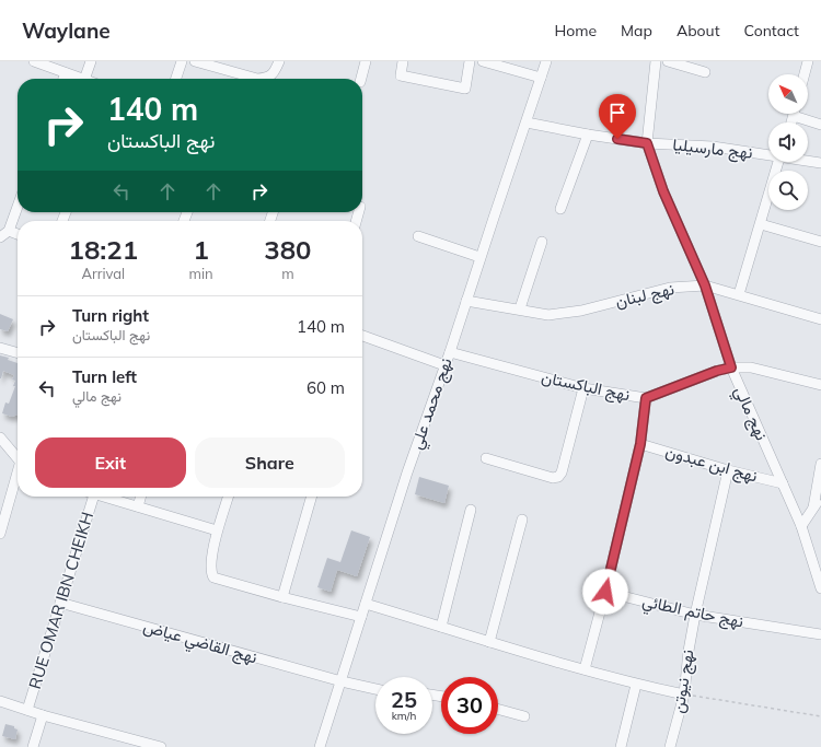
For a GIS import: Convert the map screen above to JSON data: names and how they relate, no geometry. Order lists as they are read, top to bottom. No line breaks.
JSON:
{"streets":{"street":["نهج مارسيليا","نهج لبنان","نهج الباكستان","نهج محمد علي","نهج مالي","نهج ابن عبدون","RUE OMAR IBN CHEIKH","نهج حاتم الطائي","نهج القاضي عياض","نهج نيوتن"]},"crossings":[["نهج مارسيليا","نهج محمد علي"],["نهج مارسيليا","نهج مالي"],["نهج لبنان","نهج محمد علي"],["نهج لبنان","نهج مالي"],["نهج الباكستان","نهج محمد علي"],["نهج الباكستان","نهج مالي"],["نهج محمد علي","نهج القاضي عياض"],["نهج مالي","نهج ابن عبدون"],["نهج ابن عبدون","نهج نيوتن"],["RUE OMAR IBN CHEIKH","نهج القاضي عياض"],["نهج حاتم الطائي","نهج نيوتن"]],"north":"top left","page":{"header":"Waylane","nav":["Home","Map","About","Contact"],"turn":["140 m","نهج الباكستان"],"eta":["18:21","Arrival","1","min","380","m"],"list":[{"name":"Turn right","note":"نهج الباكستان","value":"140 m"},{"name":"Turn left","note":"نهج مالي","value":"60 m"}],"buttons":["Exit","Share"],"speed":"25 km/h","limit":"30"}}
